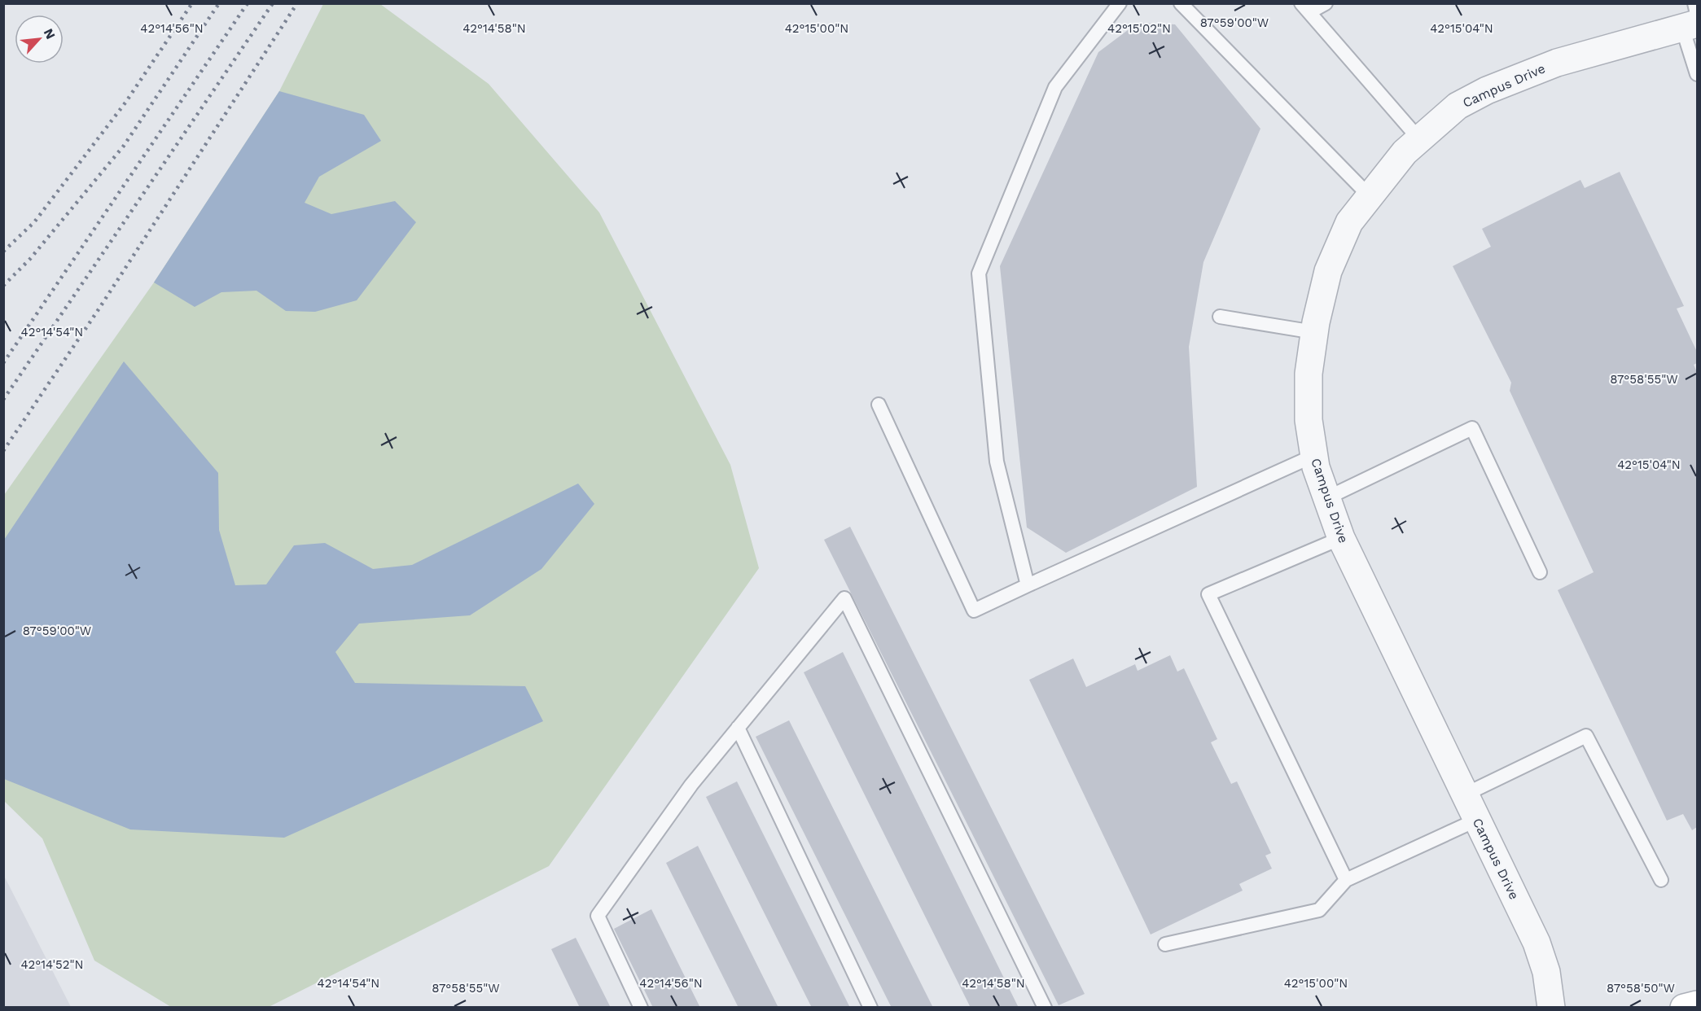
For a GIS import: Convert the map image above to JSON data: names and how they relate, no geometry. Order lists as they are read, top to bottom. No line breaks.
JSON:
{"streets":{"street":["Campus Drive"]},"north":"top right","coordinates":["87°59'00\"W","42°14'56\"N","42°14'58\"N","42°15'00\"N","42°15'02\"N","42°15'04\"N","42°14'54\"N","87°58'55\"W","42°14'52\"N","87°58'50\"W"]}
